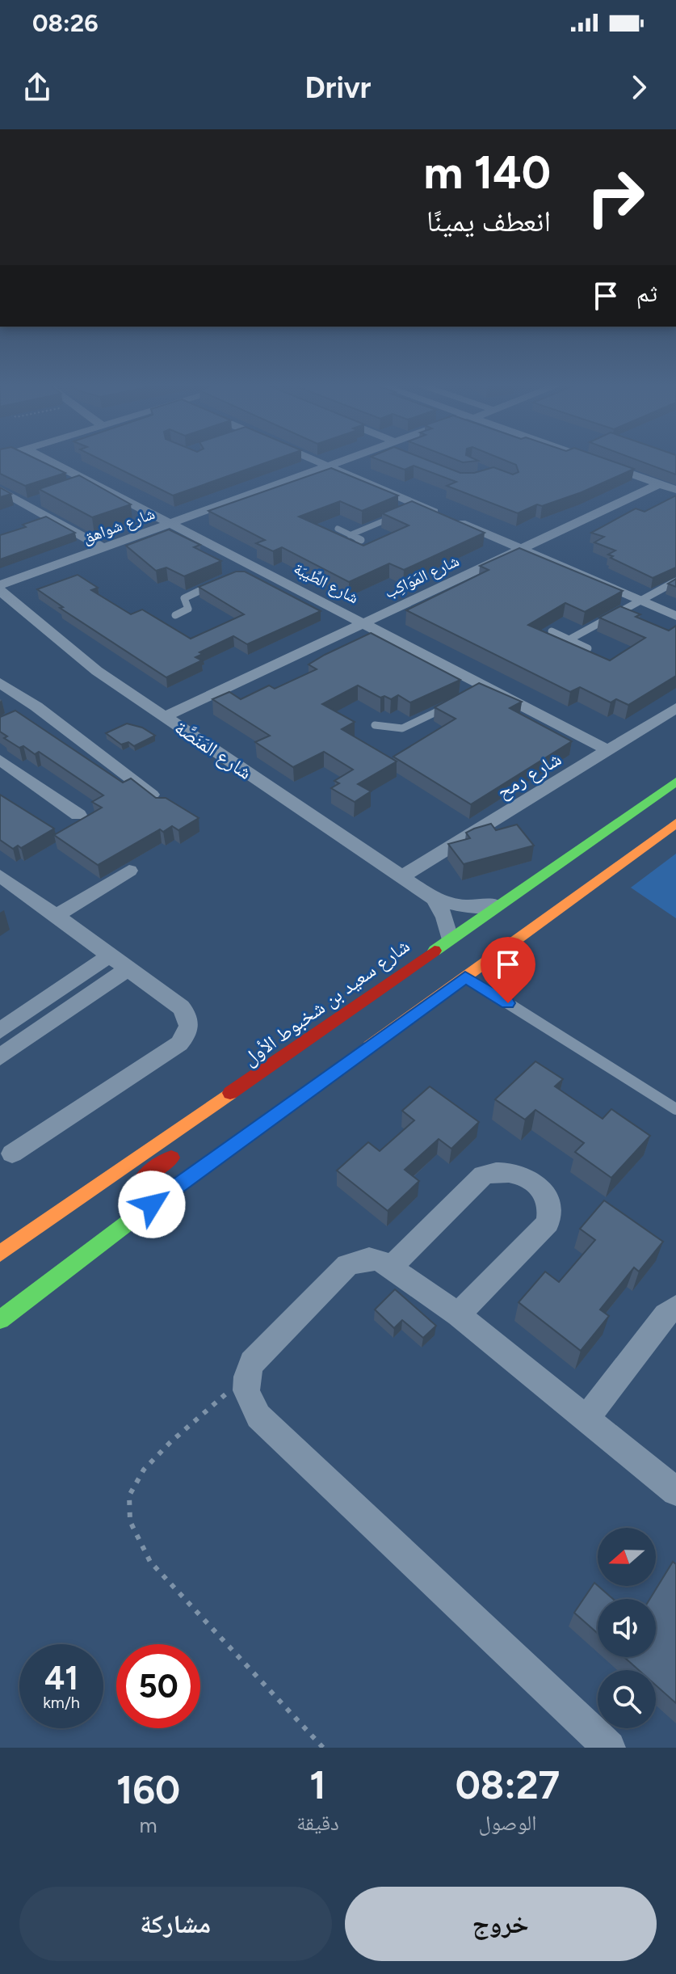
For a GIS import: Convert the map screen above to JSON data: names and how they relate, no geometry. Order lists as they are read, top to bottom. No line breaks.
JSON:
{"streets":{"main road":["شارع سعيد بن شخبوط الأول"],"street":["شارع شواهق","شارع المَوَاكِب","شارع الطِّيبَة","شارع المَنَصَّة","شارع رمح"]},"crossings":[["شارع شواهق","شارع الطِّيبَة"],["شارع المَوَاكِب","شارع الطِّيبَة"],["شارع المَوَاكِب","شارع المَنَصَّة"],["شارع الطِّيبَة","شارع رمح"],["شارع المَنَصَّة","شارع رمح"],["شارع المَنَصَّة","شارع سعيد بن شخبوط الأول"]],"north":"left","page":{"status":"08:26","header":"Drivr","turn":["140 m","انعطف يمينًا"],"then":"ثم","speed":"41 km/h","limit":"50","eta":["08:27","الوصول","1","دقيقة","160","m"],"buttons":["خروج","مشاركة"]}}
